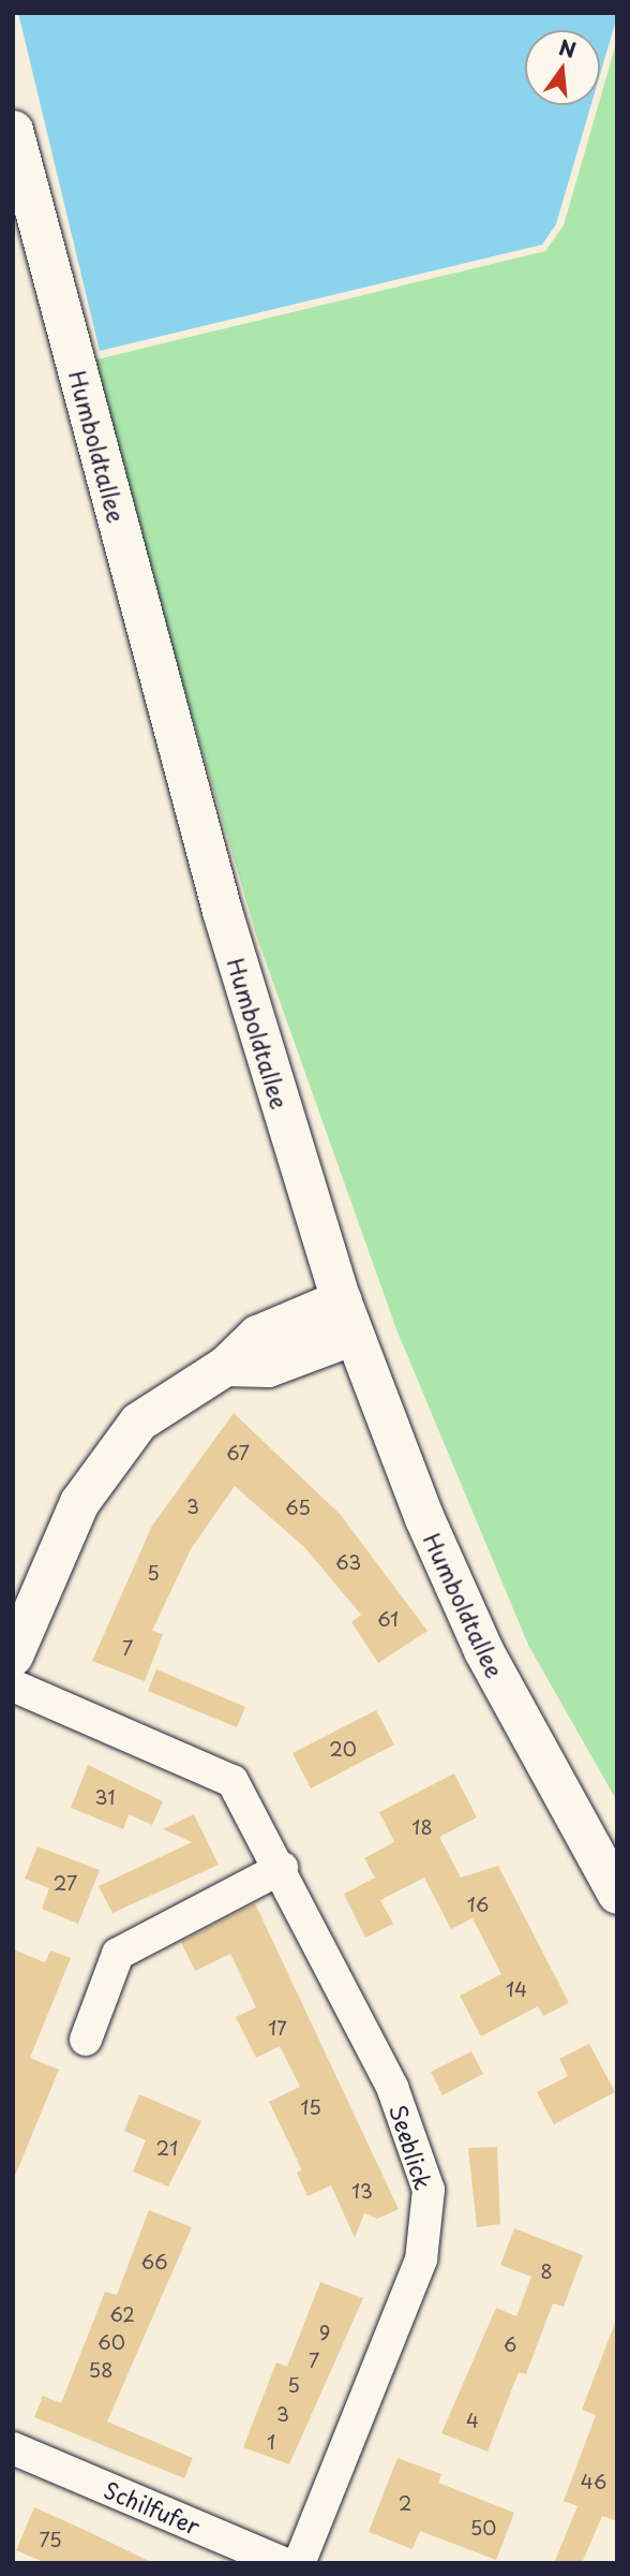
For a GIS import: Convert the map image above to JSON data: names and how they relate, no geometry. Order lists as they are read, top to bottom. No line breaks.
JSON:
{"streets":{"street":["Humboldtallee","Seeblick","Schilfufer"]},"house_numbers":["67","3","65","63","5","61","7","20","31","18","27","16","14","17","15","21","13","66","8","62","9","60","6","7","58","5","3","4","1","46","2","50","75"],"north":"top"}
